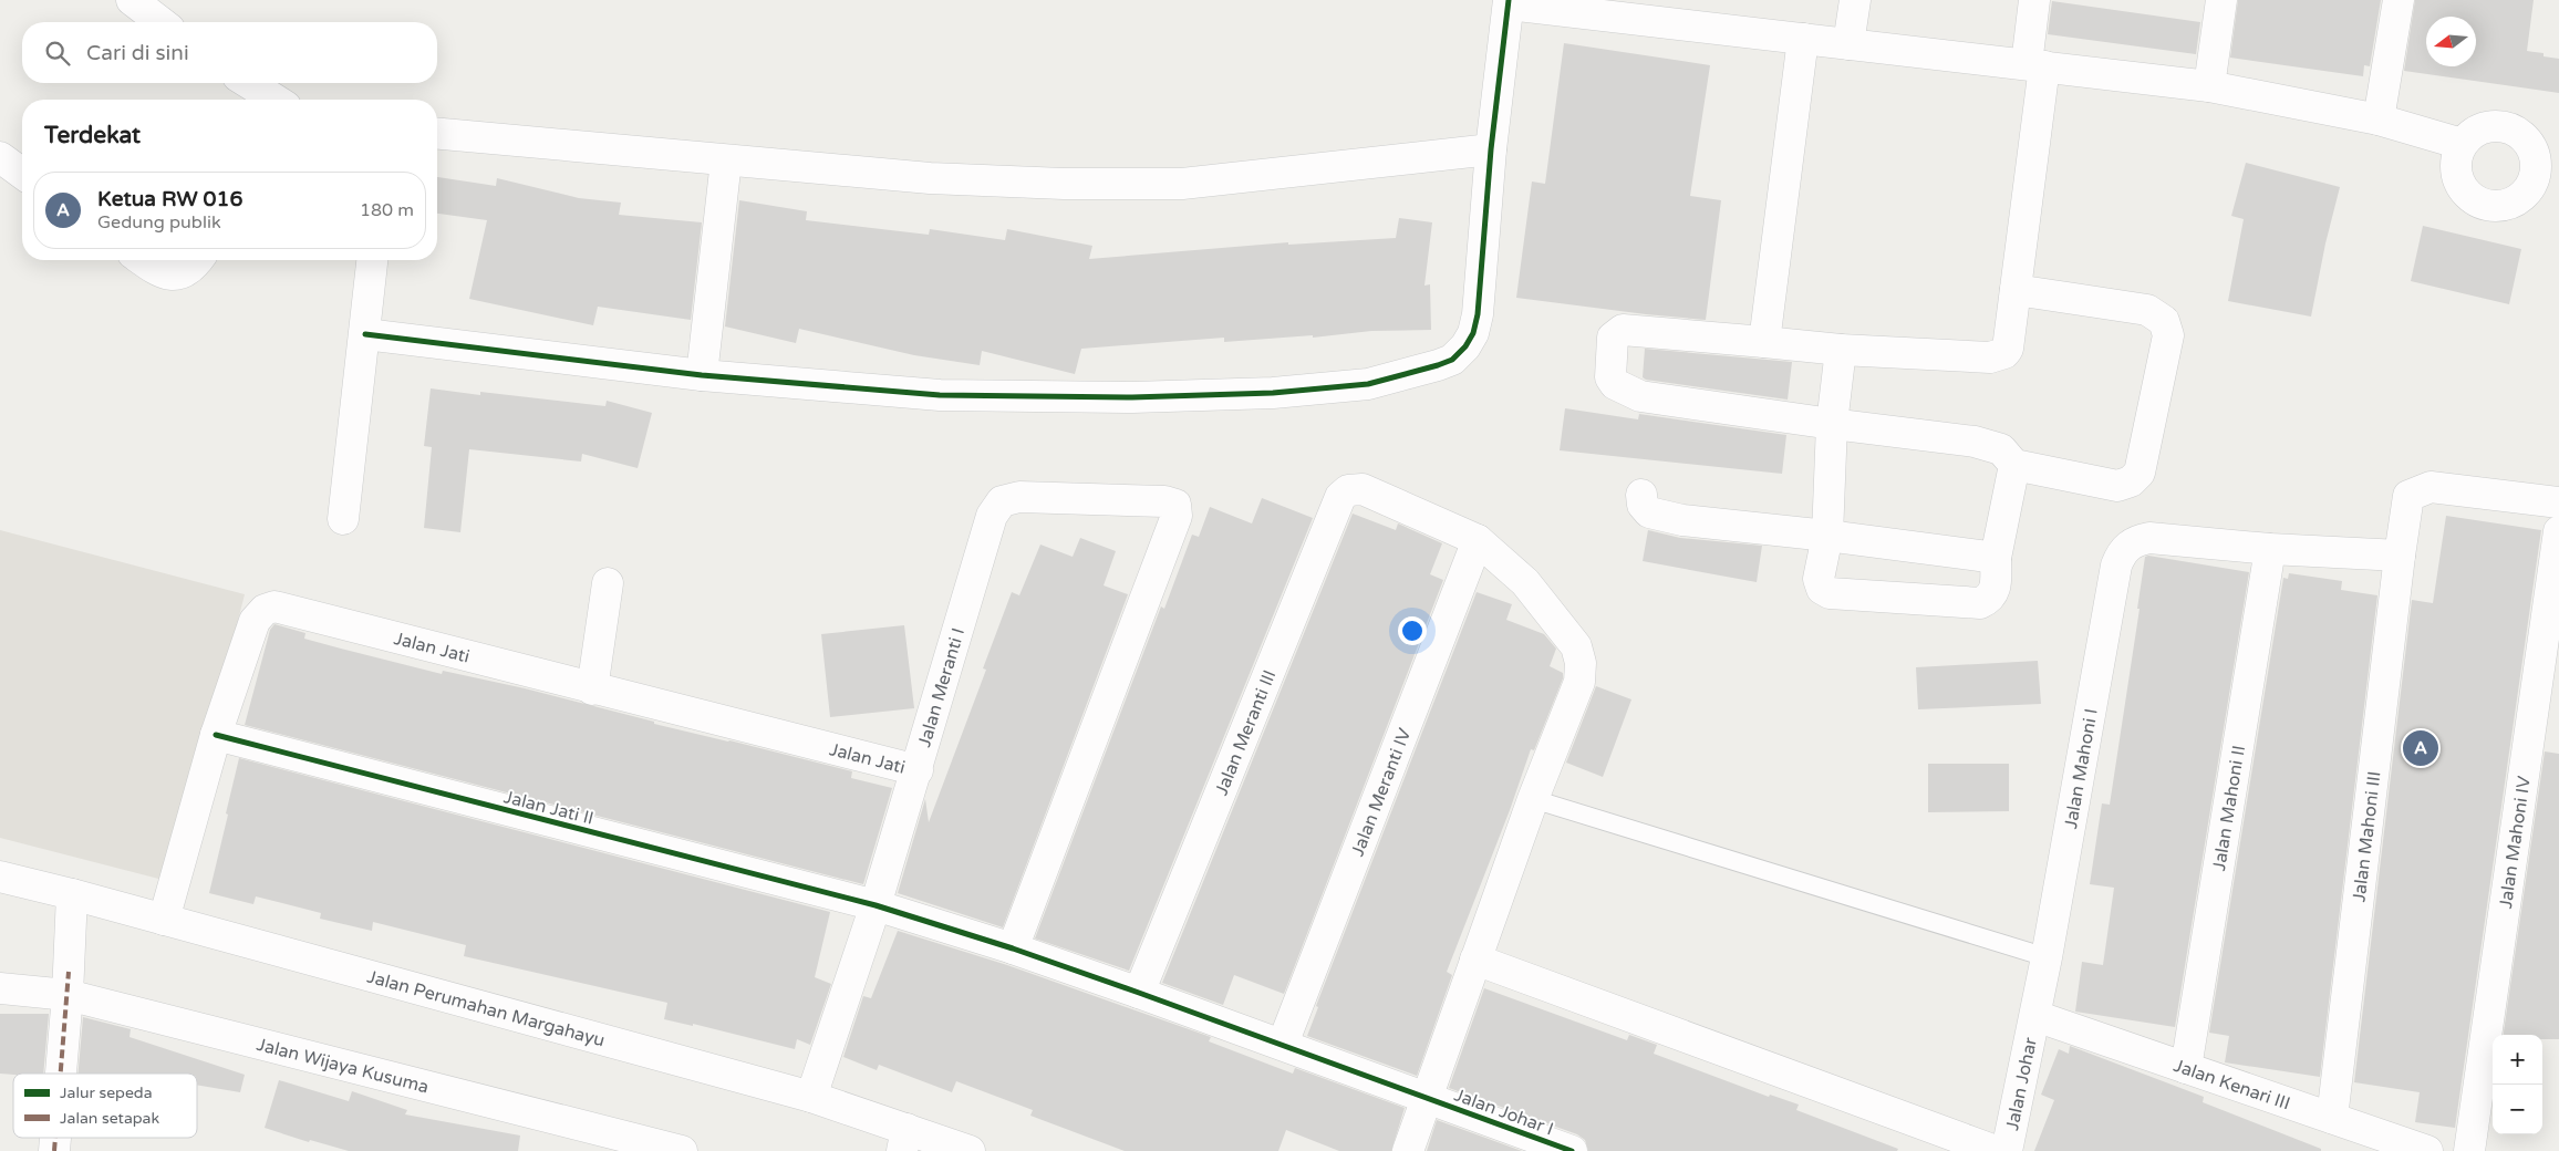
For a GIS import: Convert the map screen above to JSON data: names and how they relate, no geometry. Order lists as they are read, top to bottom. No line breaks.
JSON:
{"streets":{"street":["Jalan Jati","Jalan Meranti I","Jalan Meranti III","Jalan Mahoni I","Jalan Meranti IV","Jalan Jati II","Jalan Mahoni II","Jalan Mahoni III","Jalan Mahoni IV","Jalan Perumahan Margahayu","Jalan Wijaya Kusuma","Jalan Johar","Jalan Kenari III","Jalan Johar I"]},"crossings":[["Jalan Jati","Jalan Meranti I"],["Jalan Jati","Jalan Jati II"],["Jalan Jati","Jalan Perumahan Margahayu"],["Jalan Meranti I","Jalan Jati II"],["Jalan Meranti I","Jalan Perumahan Margahayu"],["Jalan Meranti III","Jalan Meranti IV"],["Jalan Meranti III","Jalan Jati II"],["Jalan Meranti III","Jalan Johar I"],["Jalan Mahoni I","Jalan Mahoni II"],["Jalan Mahoni I","Jalan Johar"],["Jalan Mahoni I","Jalan Kenari III"],["Jalan Meranti IV","Jalan Johar I"],["Jalan Jati II","Jalan Johar I"],["Jalan Mahoni II","Jalan Kenari III"],["Jalan Mahoni III","Jalan Kenari III"],["Jalan Johar","Jalan Kenari III"]],"legend":["Jalur sepeda","Jalan setapak"],"north":"left","page":{"search":"Cari di sini","heading":"Terdekat","list":[{"mark":"A","name":"Ketua RW 016","note":"Gedung publik","value":"180 m"}],"pins":"A","map_buttons":["+","−"]}}
